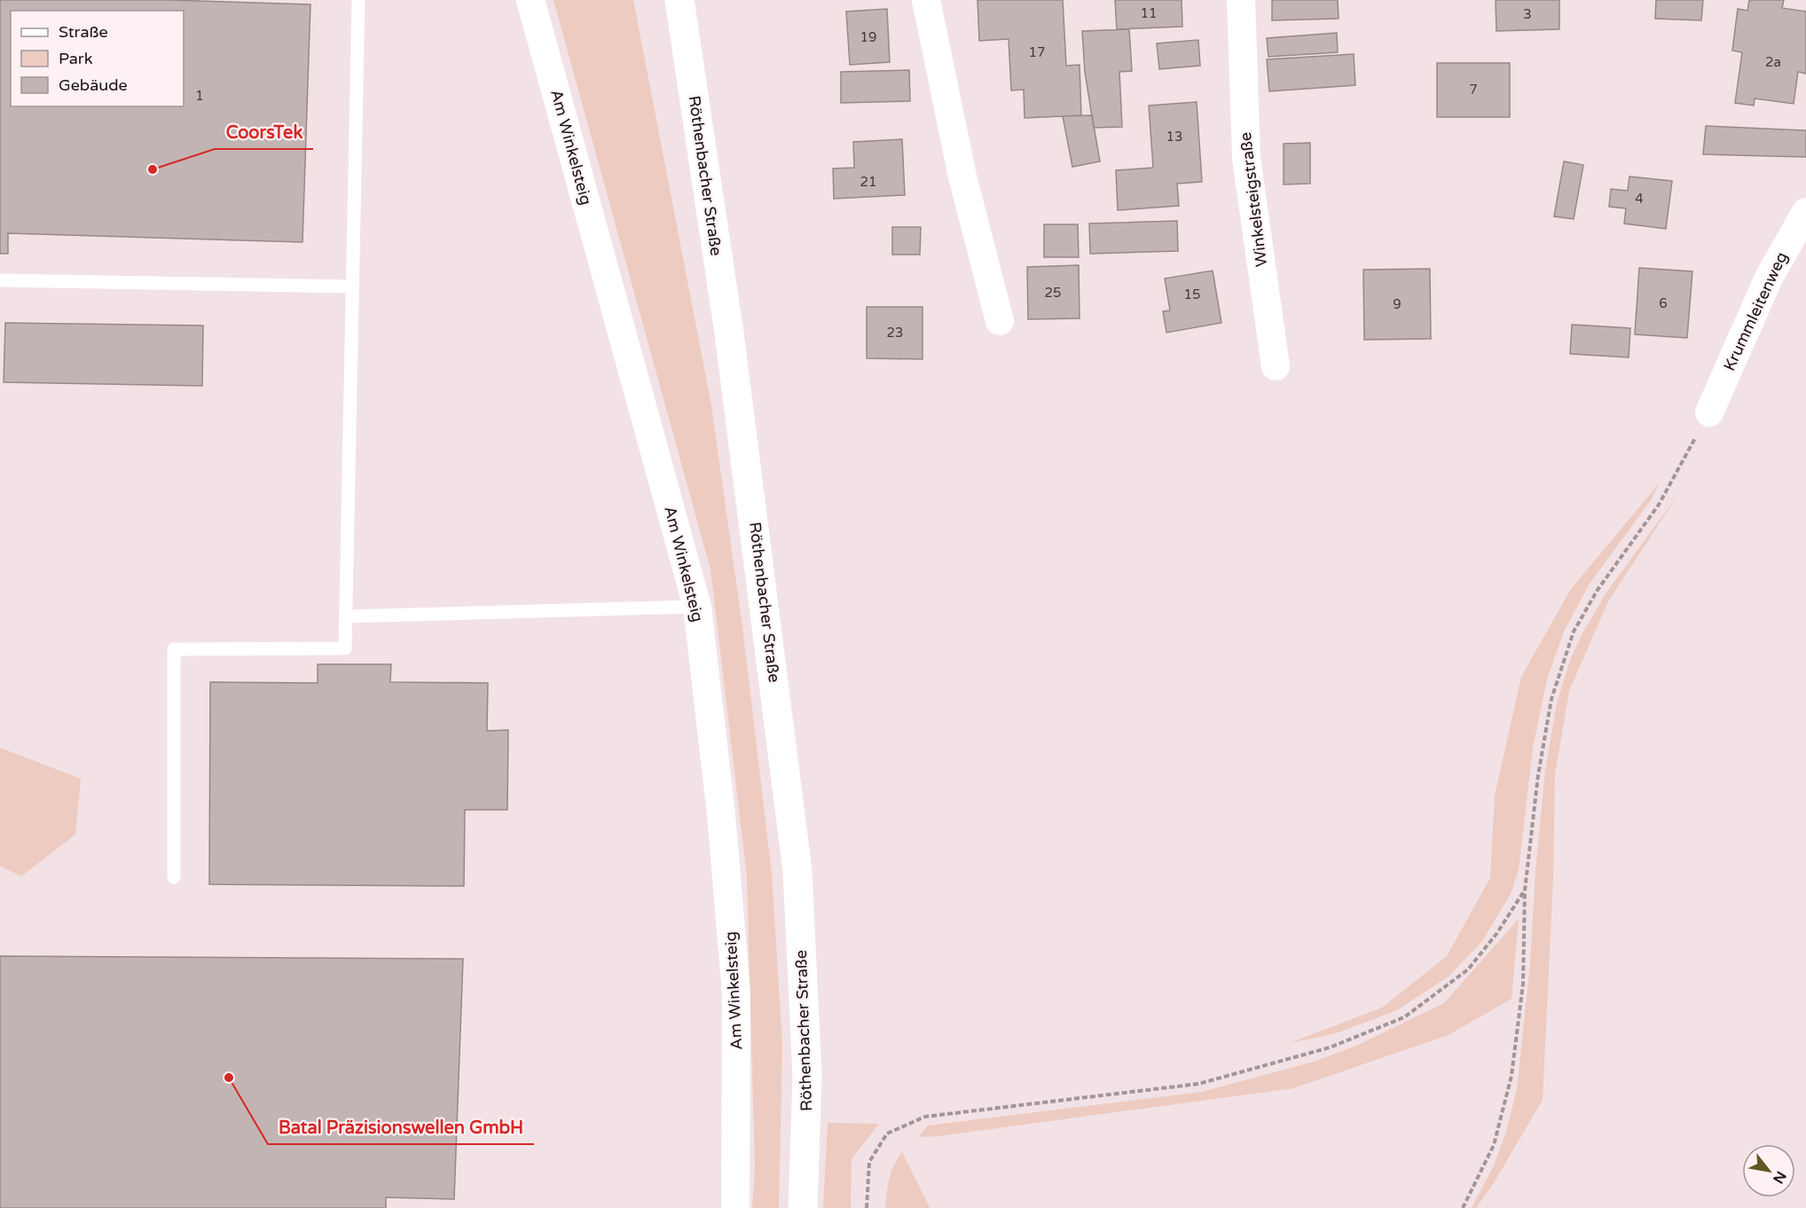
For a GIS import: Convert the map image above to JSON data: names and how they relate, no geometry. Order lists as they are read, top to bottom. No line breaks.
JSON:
{"streets":{"main road":["Röthenbacher Straße"],"street":["Am Winkelsteig","Winkelsteigstraße","Krummleitenweg"]},"places":["CoorsTek","Batal Präzisionswellen GmbH"],"house_numbers":["11","3","19","17","2a","7","1","13","21","4","25","15","6","9","23"],"legend":["Straße","Park","Gebäude"],"north":"bottom right"}
